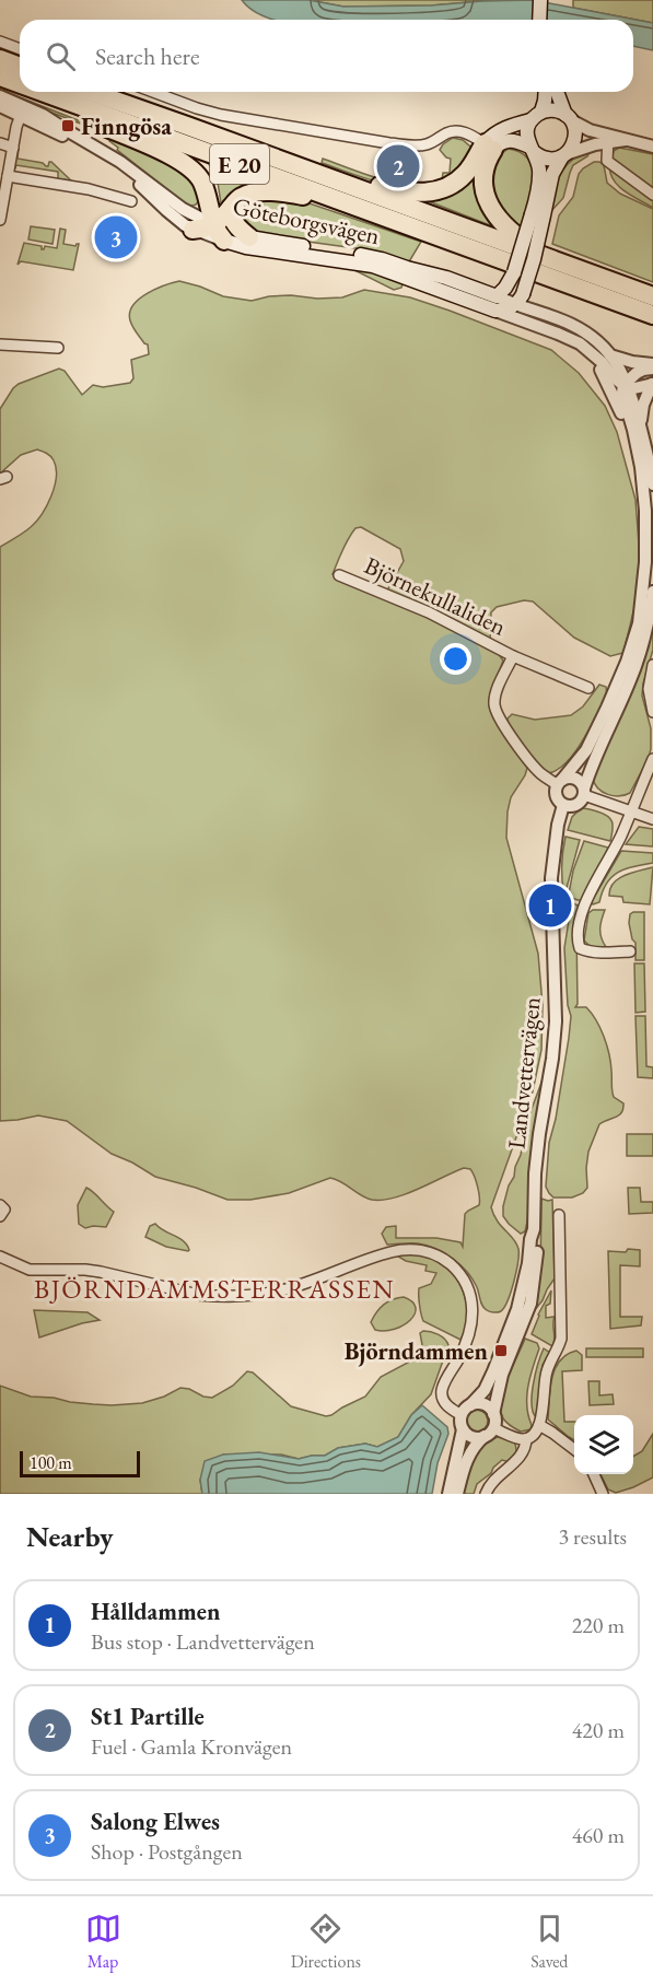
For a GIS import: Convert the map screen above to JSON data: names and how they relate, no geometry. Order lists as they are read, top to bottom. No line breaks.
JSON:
{"streets":{"highway":["E 20"],"main road":["Göteborgsvägen"],"street":["Björnekullaliden","Landvettervägen"]},"crossings":[["Björnekullaliden","Landvettervägen"]],"districts":["BJÖRNDAMMSTERRASSEN"],"places":{"transit":["Finngösa","Björndammen"]},"scale_bar":"100 m","page":{"search":"Search here","pins":["2","3","1"],"scale":"100 m","heading":["Nearby","3 results"],"list":[{"mark":"1","name":"Hålldammen","note":"Bus stop · Landvettervägen","value":"220 m"},{"mark":"2","name":"St1 Partille","note":"Fuel · Gamla Kronvägen","value":"420 m"},{"mark":"3","name":"Salong Elwes","note":"Shop · Postgången","value":"460 m"}],"nav":["Map","Directions","Saved"]}}
